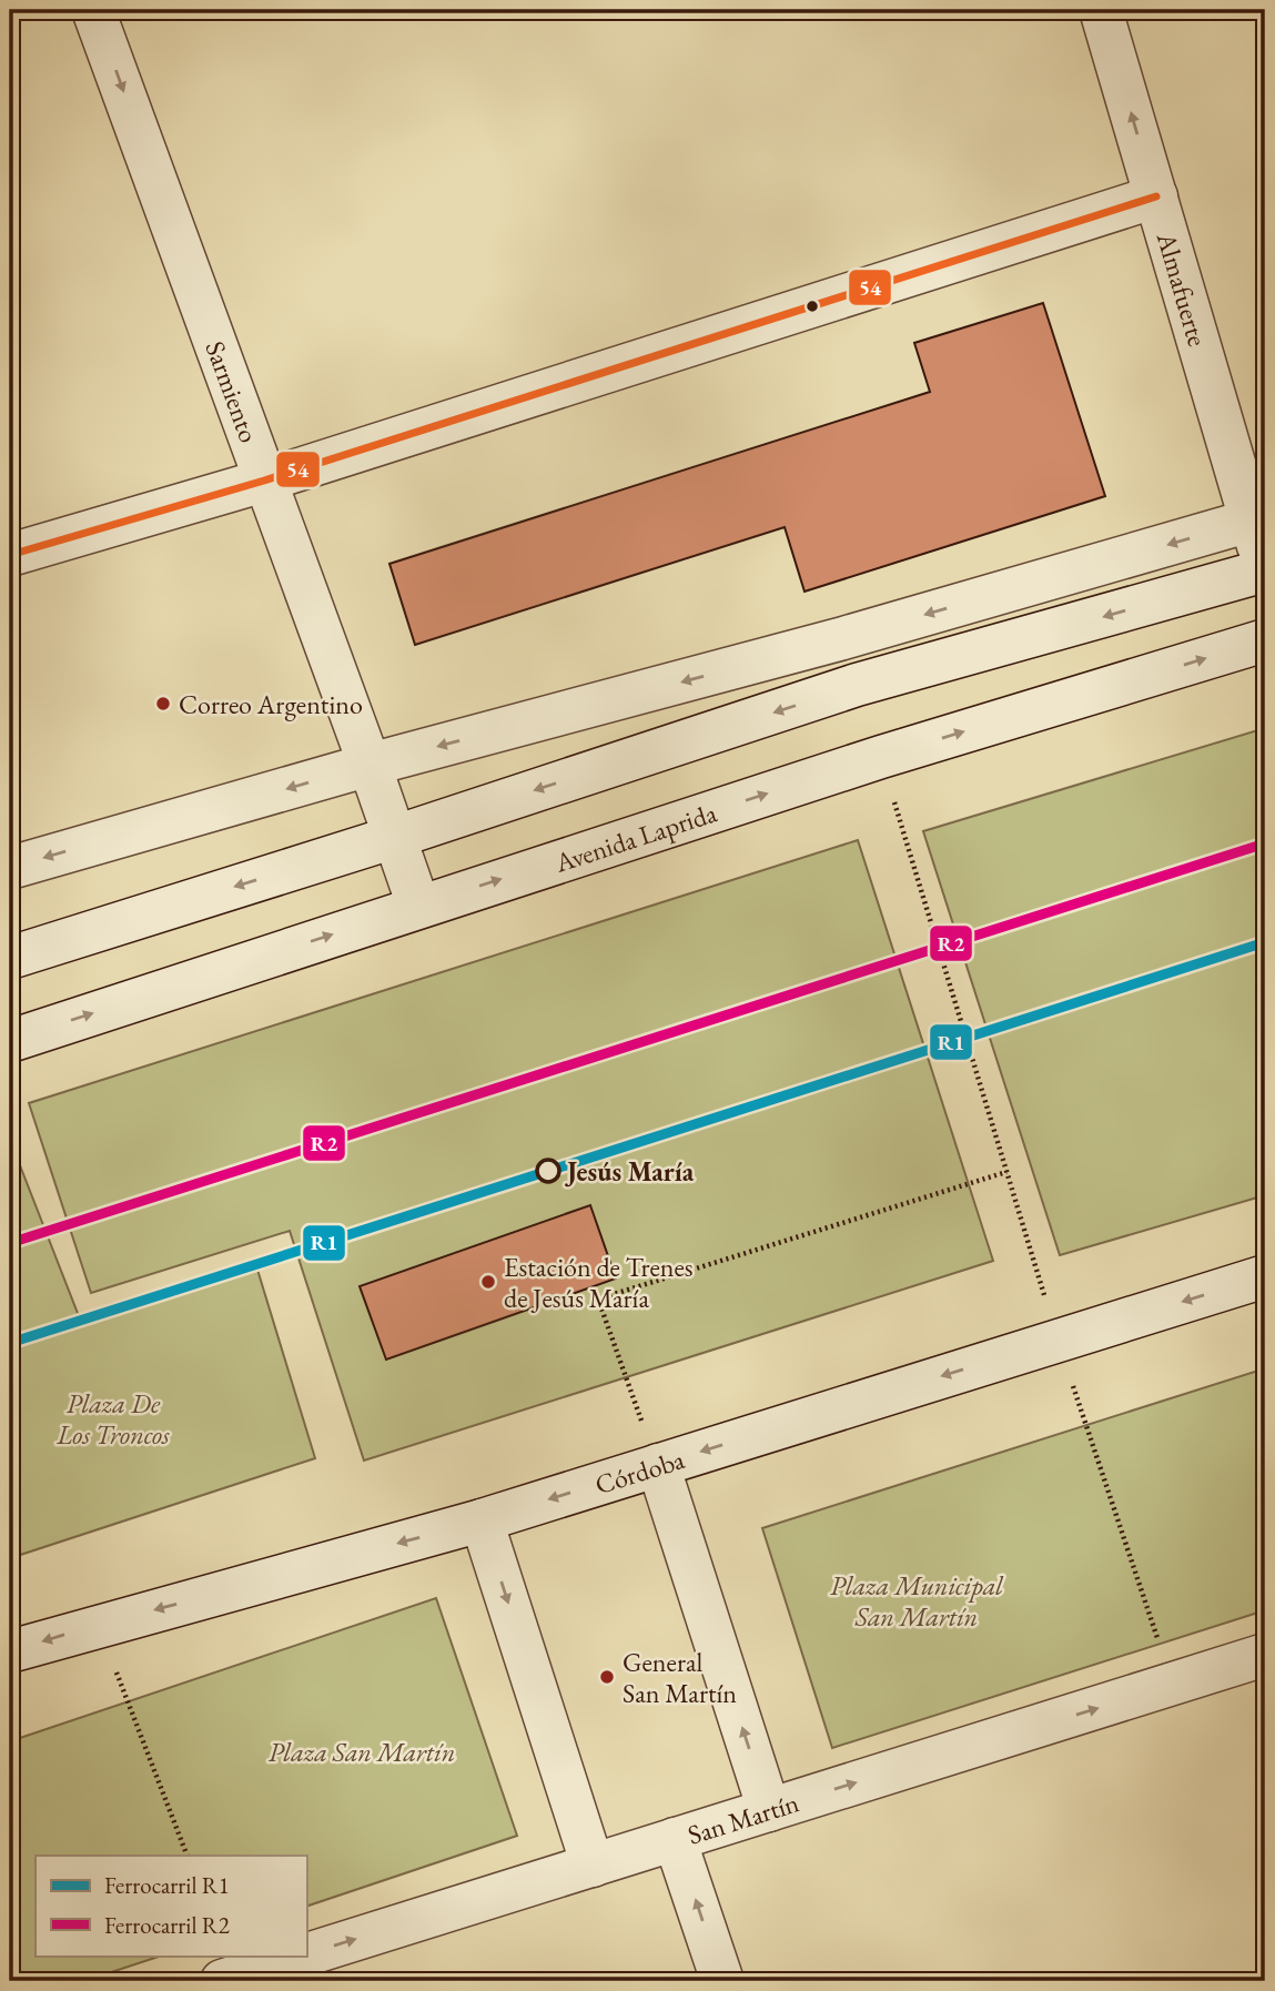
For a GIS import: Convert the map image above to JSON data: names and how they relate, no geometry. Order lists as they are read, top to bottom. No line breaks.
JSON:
{"streets":{"street":["Almafuerte","Sarmiento","Avenida Laprida","Córdoba","San Martín"]},"crossings":[["Sarmiento","Avenida Laprida"]],"one_way":["Sarmiento","Córdoba","San Martín"],"parks":["Plaza De Los Troncos","Plaza Municipal San Martín","Plaza San Martín"],"places":["Correo Argentino","Jesús María","Estación de Trenes de Jesús María","General San Martín"],"lines":["transit line 54","rail line R2","rail line R1"],"legend":["Ferrocarril R1","Ferrocarril R2"]}
